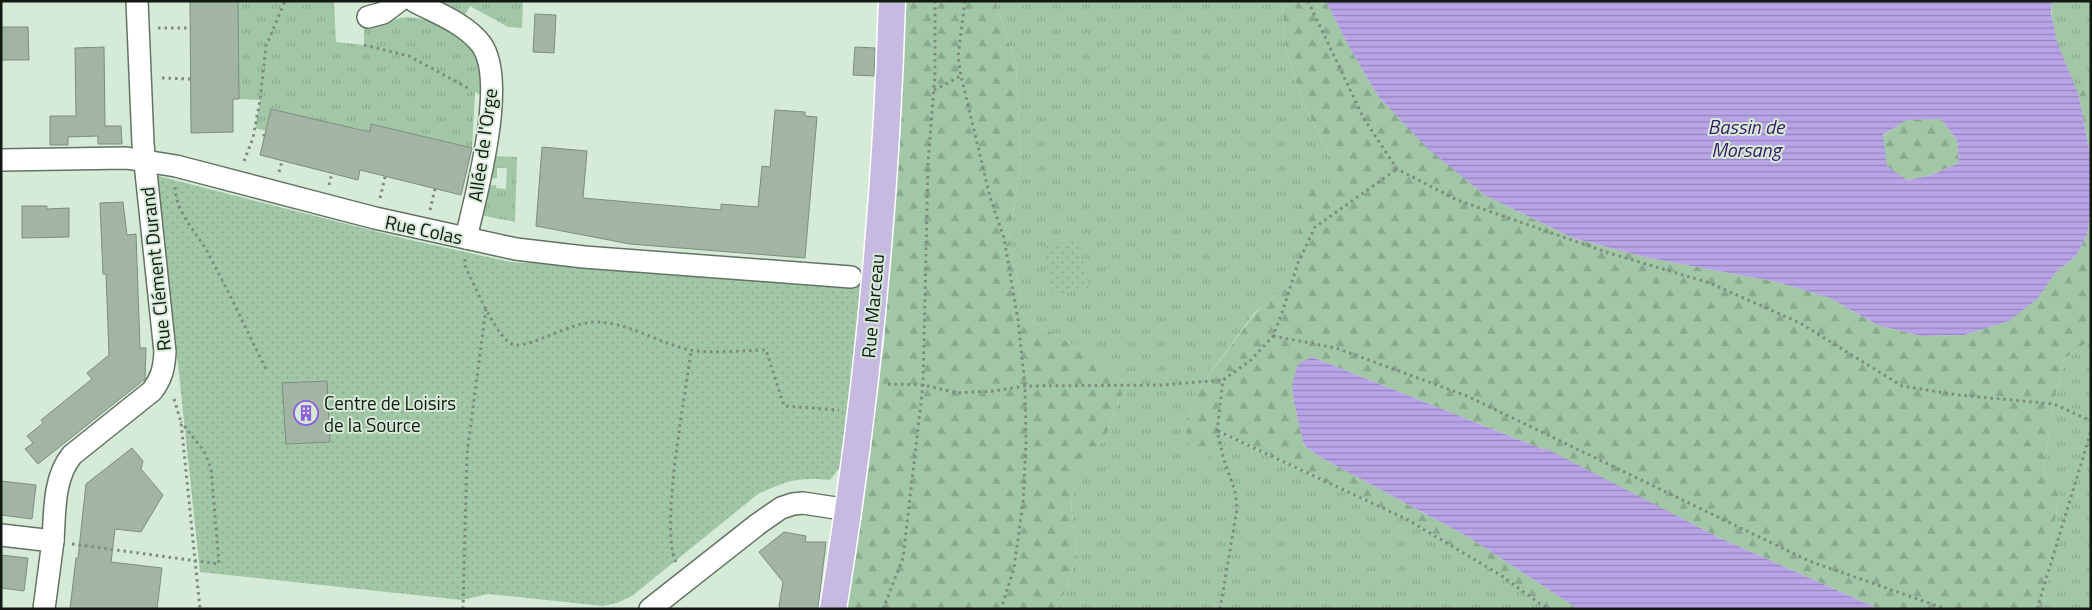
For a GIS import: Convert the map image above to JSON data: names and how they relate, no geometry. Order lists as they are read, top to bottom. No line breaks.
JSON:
{"streets":{"main road":["Rue Marceau"],"street":["Allée de l'Orge","Rue Colas","Rue Clément Durand"]},"crossings":[["Allée de l'Orge","Rue Colas"],["Rue Colas","Rue Clément Durand"]],"water":["Bassin de Morsang"],"places":{"building":["Centre de Loisirs de la Source"]}}
